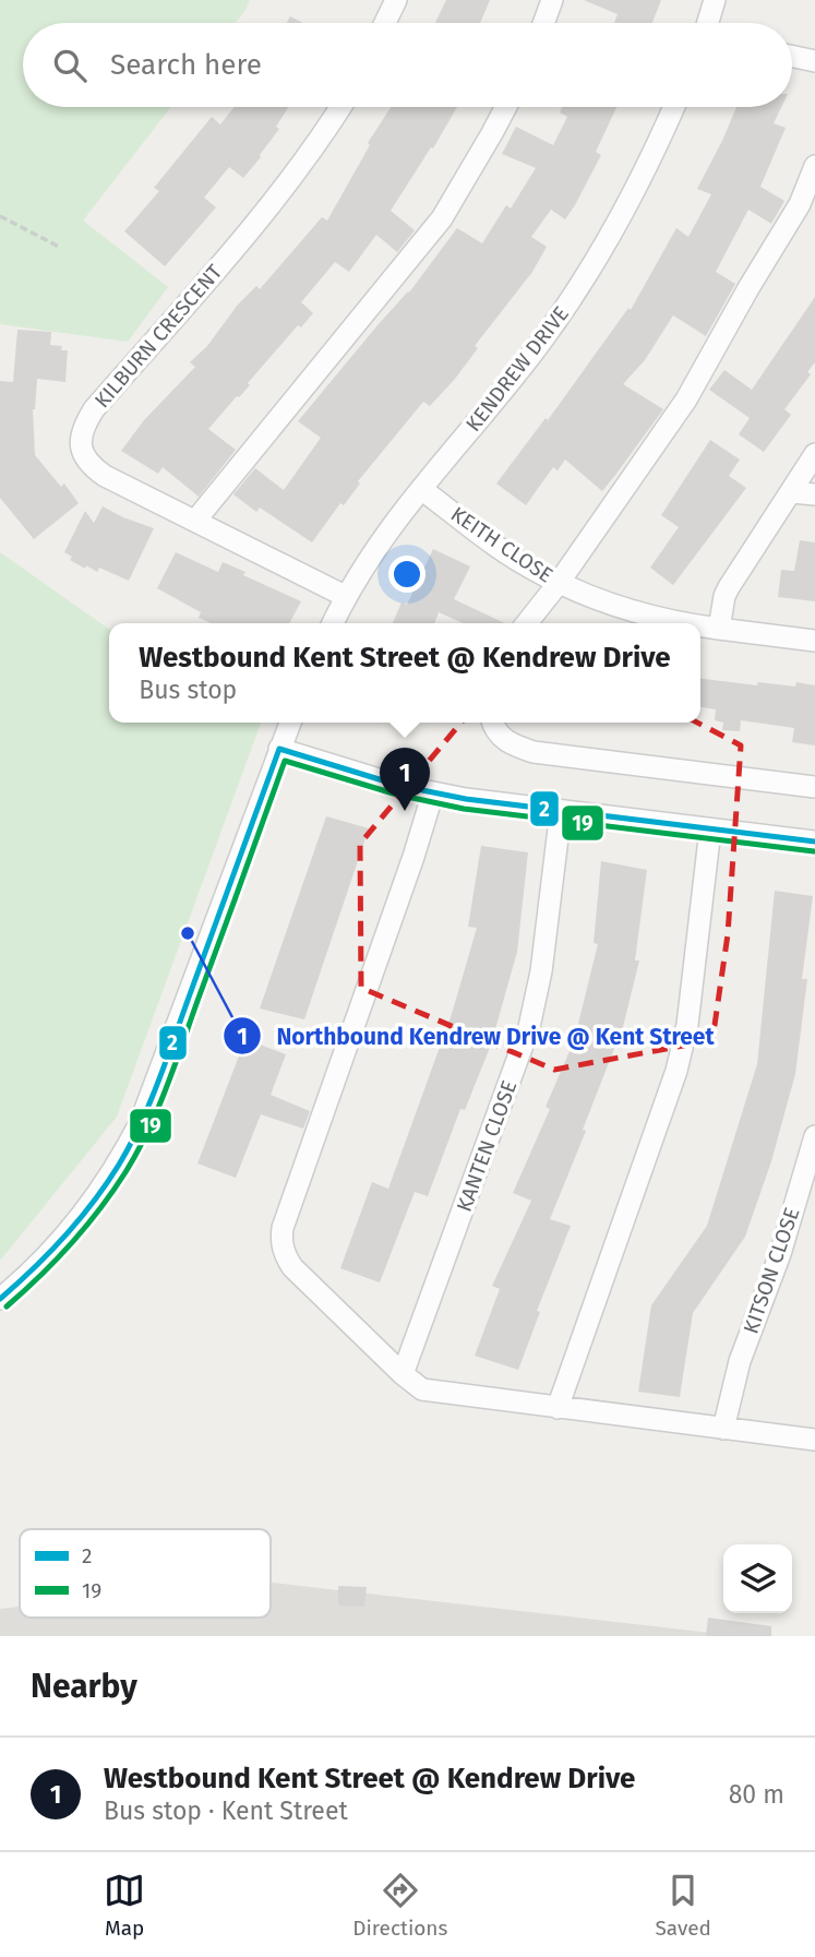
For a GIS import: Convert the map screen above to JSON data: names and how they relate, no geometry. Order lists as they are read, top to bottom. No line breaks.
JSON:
{"streets":{"street":["KILBURN CRESCENT","KENDREW DRIVE","KEITH CLOSE","KANTEN CLOSE","KITSON CLOSE"]},"crossings":[["KILBURN CRESCENT","KENDREW DRIVE"],["KENDREW DRIVE","KEITH CLOSE"]],"places":["Northbound Kendrew Drive @ Kent Street"],"lines":["transit line 2","transit line 19"],"legend":["2","19"],"page":{"search":"Search here","popup":["Westbound Kent Street @ Kendrew Drive","Bus stop"],"pins":"1","heading":"Nearby","list":[{"mark":"1","name":"Westbound Kent Street @ Kendrew Drive","note":"Bus stop · Kent Street","value":"80 m"}],"nav":["Map","Directions","Saved"]}}
